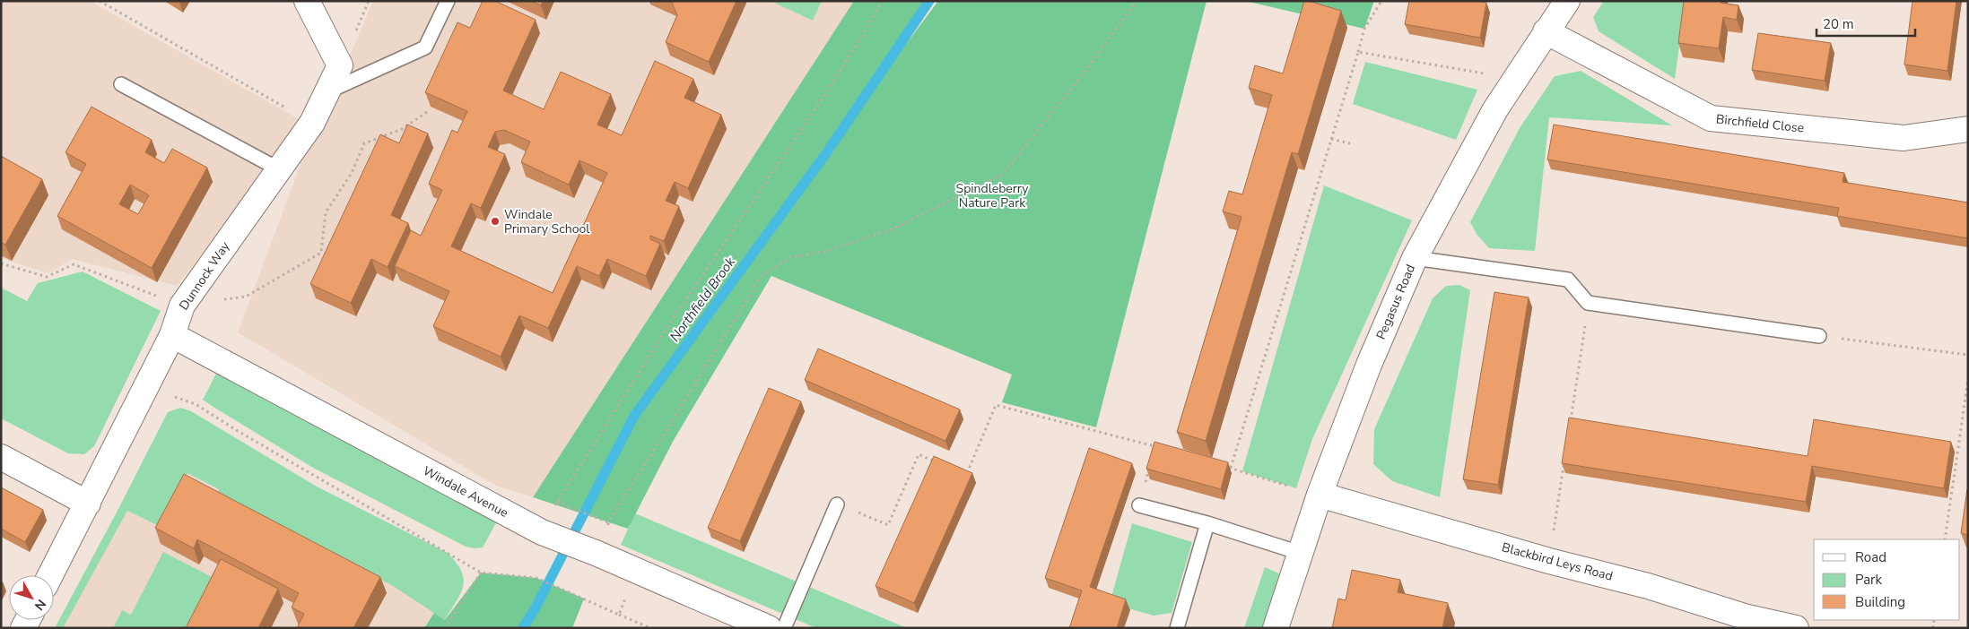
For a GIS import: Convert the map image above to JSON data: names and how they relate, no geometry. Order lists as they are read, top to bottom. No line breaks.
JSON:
{"streets":{"street":["Birchfield Close","Dunnock Way","Pegasus Road","Windale Avenue","Blackbird Leys Road"]},"crossings":[["Birchfield Close","Pegasus Road"],["Dunnock Way","Windale Avenue"],["Pegasus Road","Blackbird Leys Road"]],"water":["Northfield Brook"],"parks":["Spindleberry Nature Park"],"places":["Windale Primary School"],"legend":["Road","Park","Building"],"scale_bar":"20 m","north":"bottom right"}
